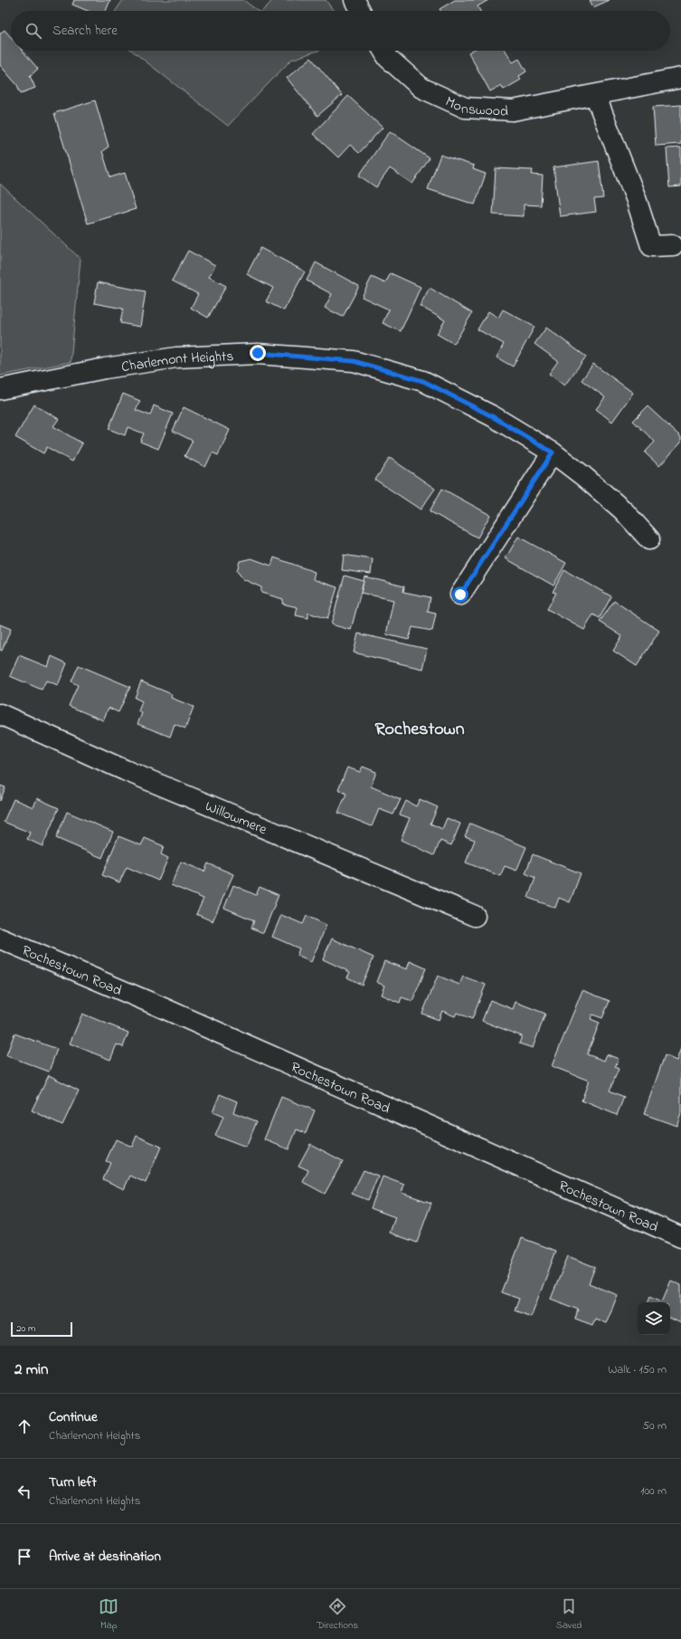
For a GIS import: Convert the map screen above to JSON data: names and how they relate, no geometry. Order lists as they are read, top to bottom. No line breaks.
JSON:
{"streets":{"street":["Monswood","Charlemont Heights","Willowmere","Rochestown Road"]},"districts":["Rochestown"],"scale_bar":"20 m","page":{"search":"Search here","scale":"20 m","heading":["2 min","Walk · 150 m"],"list":[["Continue","Charlemont Heights","50 m"],["Turn left","Charlemont Heights","100 m"],"Arrive at destination"],"nav":["Map","Directions","Saved"]}}
